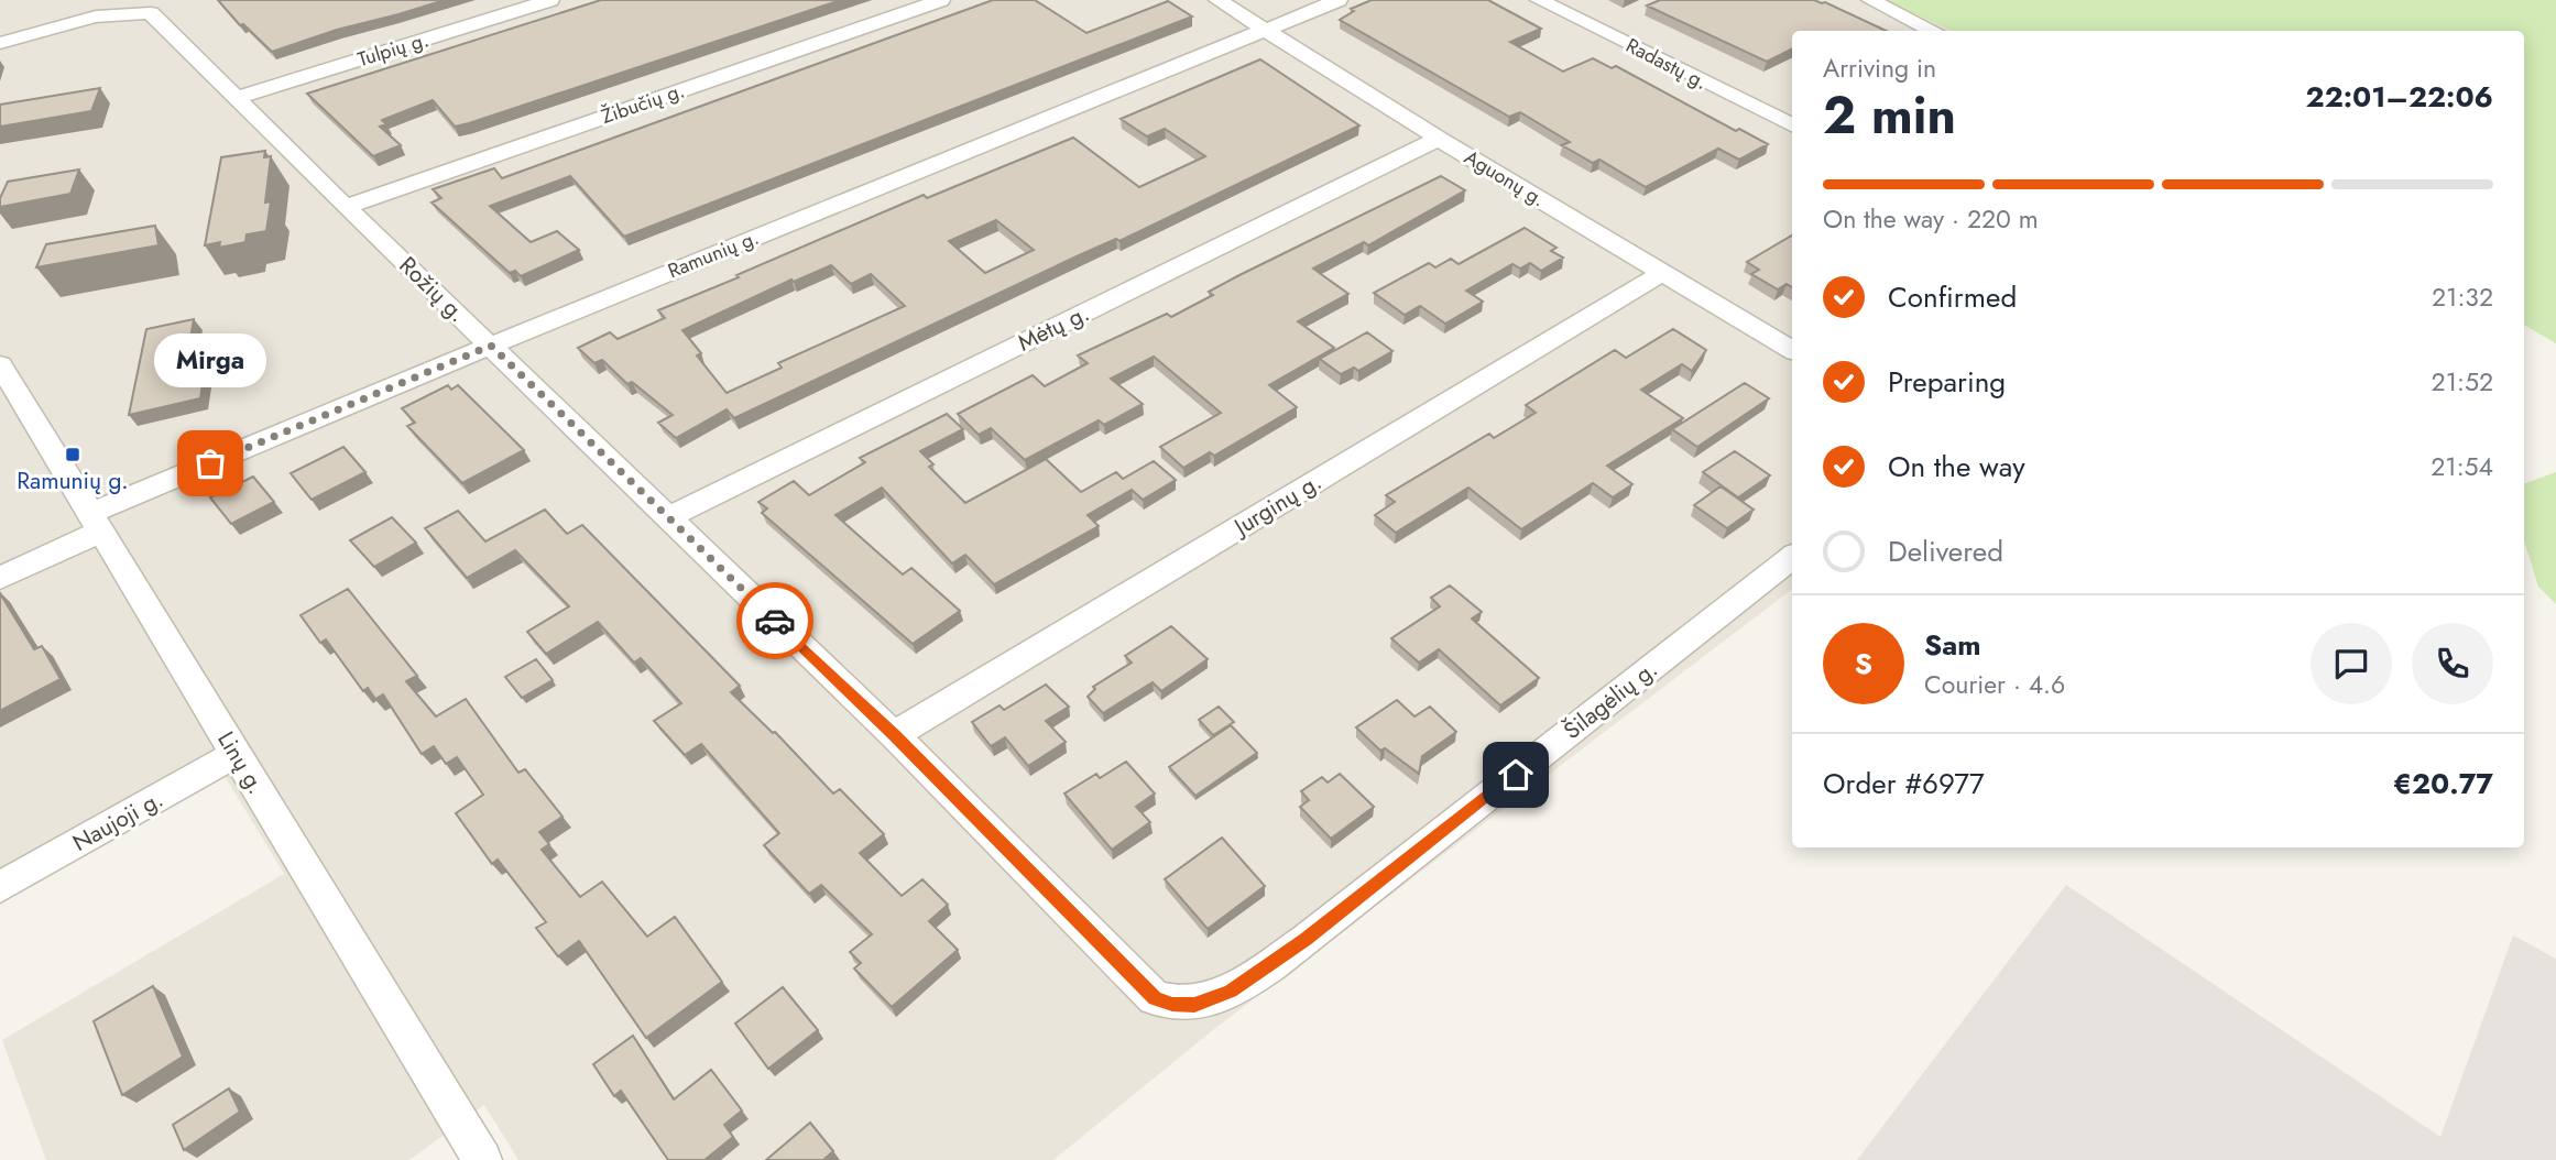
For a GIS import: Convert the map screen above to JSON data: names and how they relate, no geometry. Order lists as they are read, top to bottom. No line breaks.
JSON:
{"streets":{"street":["Tulpių g.","Radastų g.","Žibučių g.","Aguonų g.","Ramunių g.","Rožių g.","Mėtų g.","Jurginų g.","Šilagėlių g.","Linų g.","Naujoji g."]},"crossings":[["Tulpių g.","Rožių g."],["Žibučių g.","Rožių g."],["Aguonų g.","Ramunių g."],["Aguonų g.","Mėtų g."],["Aguonų g.","Jurginų g."],["Ramunių g.","Rožių g."],["Ramunių g.","Linų g."],["Rožių g.","Mėtų g."],["Rožių g.","Jurginų g."],["Rožių g.","Šilagėlių g."],["Linų g.","Naujoji g."]],"places":{"transit":["Ramunių g."],"other":["Mirga"]},"page":{"heading":["2 min","Arriving in","22:01–22:06"],"panel":["Sam","Courier · 4.6","Order #6977","€20.77"],"bar":"On the way · 220 m","list":[["Confirmed","21:32"],["Preparing","21:52"],["On the way","21:54"],"Delivered"],"bubble":"Mirga","round":"S"}}
